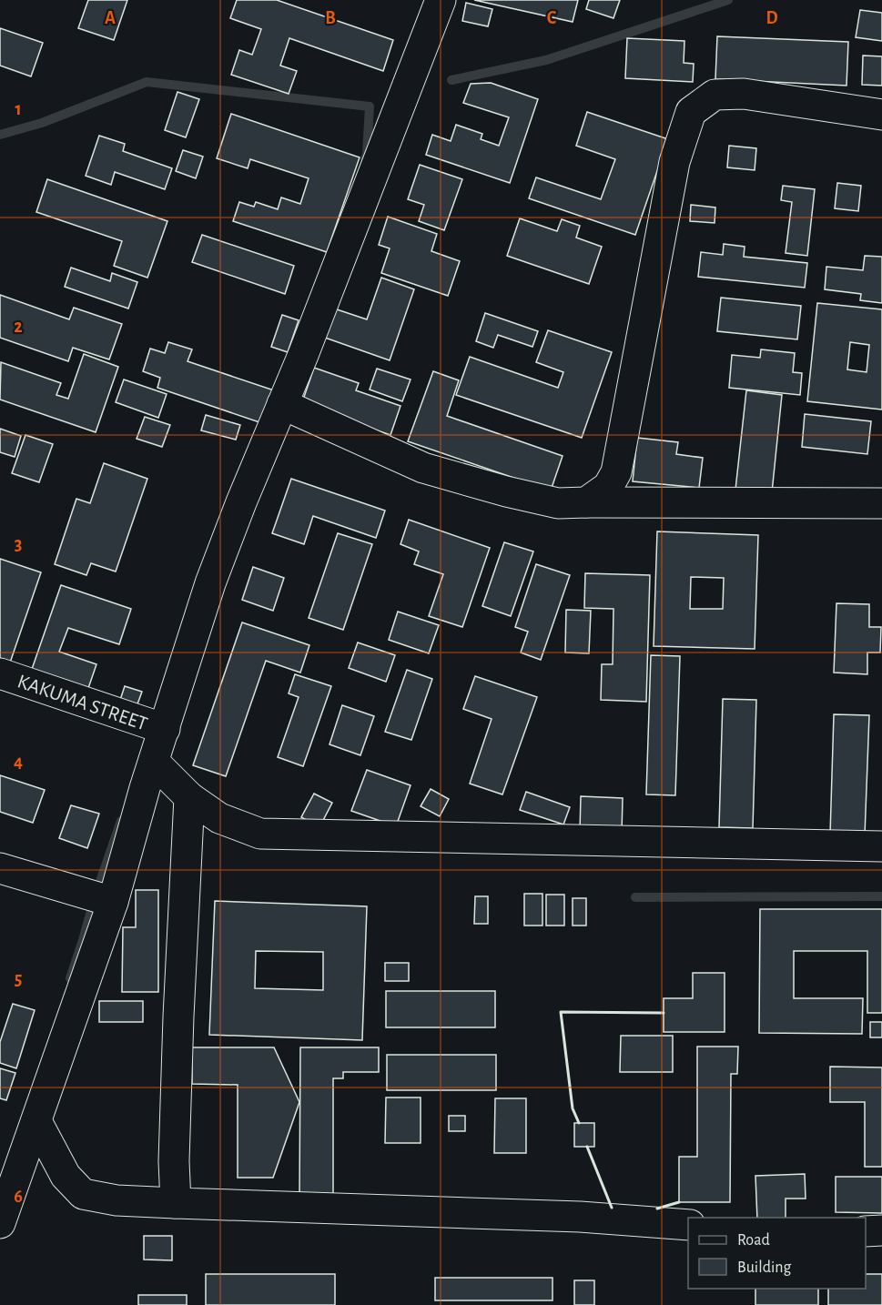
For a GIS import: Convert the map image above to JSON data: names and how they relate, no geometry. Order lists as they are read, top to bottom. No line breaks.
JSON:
{"streets":{"street":["KAKUMA STREET"]},"legend":["Road","Building"],"grid":{"columns":["A","B","C","D"],"rows":["1","2","3","4","5","6"]}}
